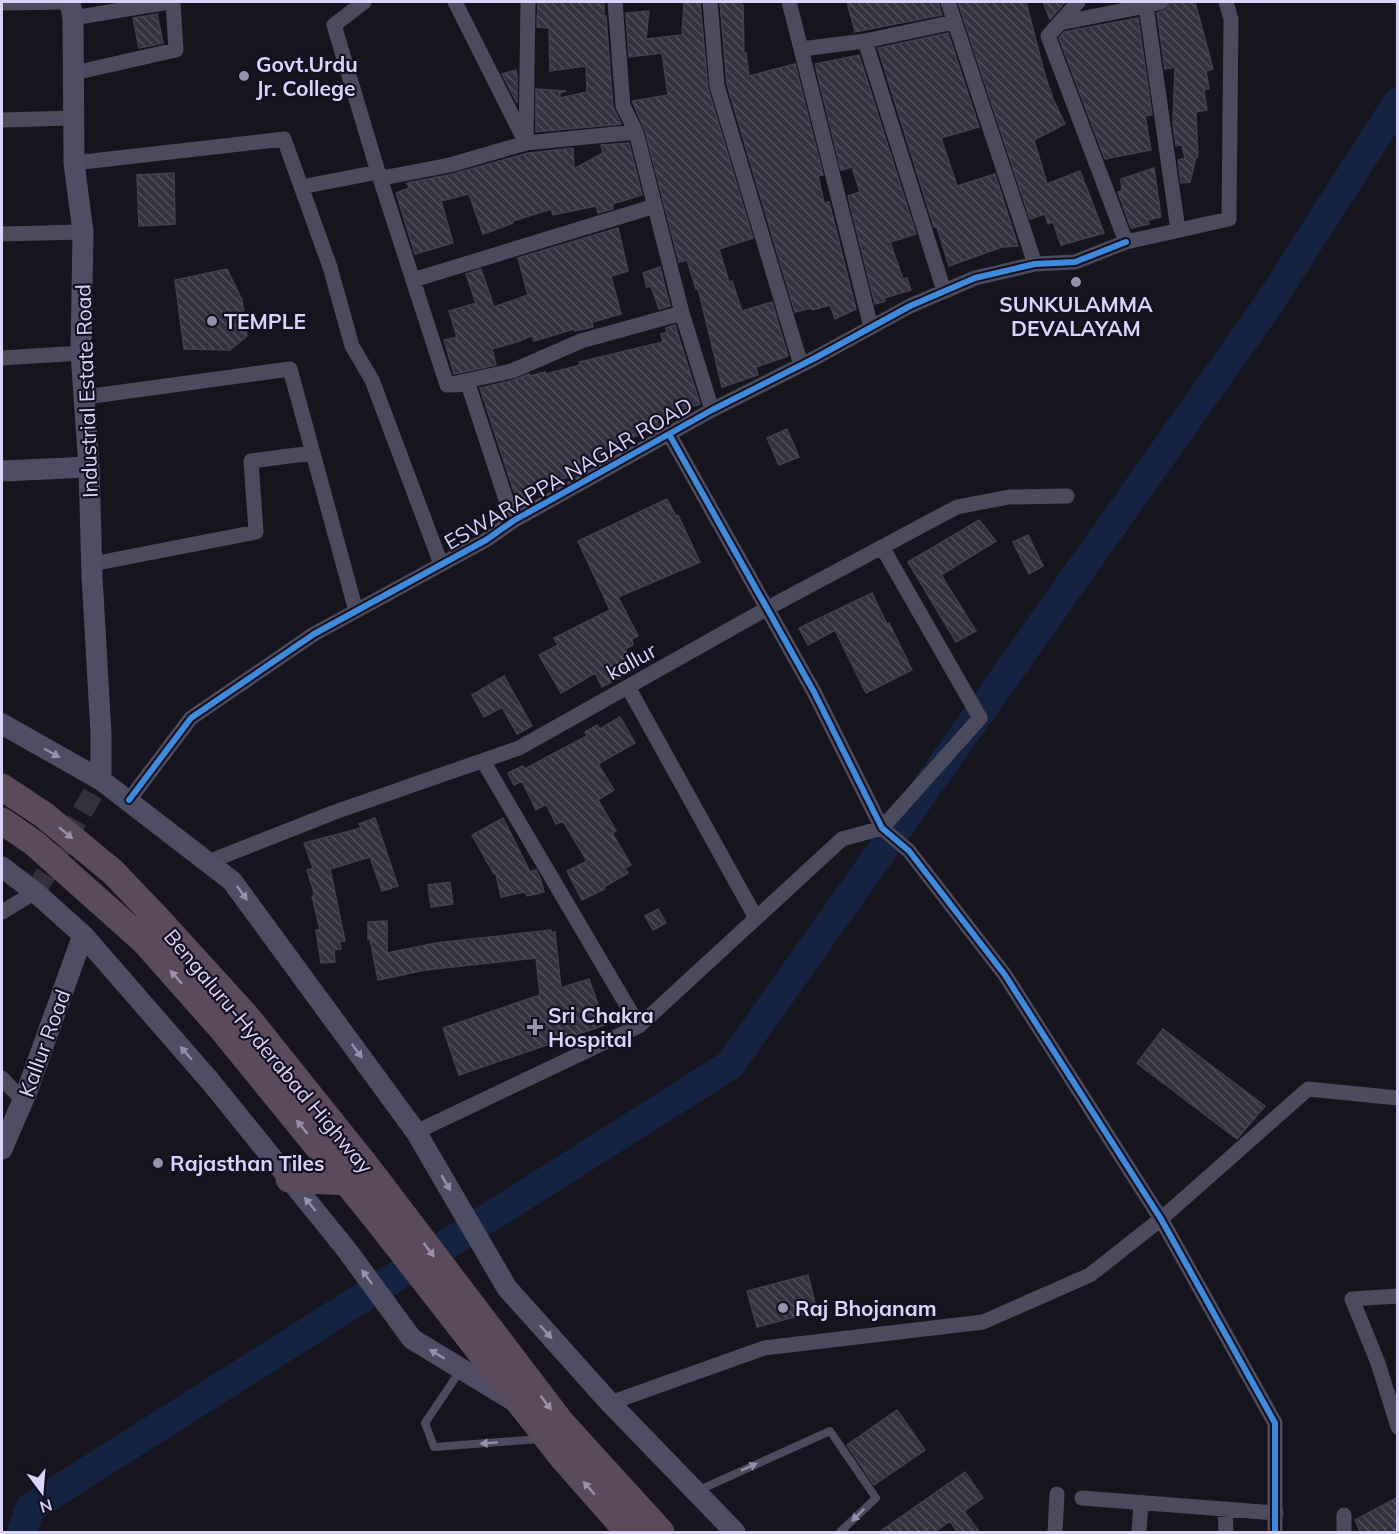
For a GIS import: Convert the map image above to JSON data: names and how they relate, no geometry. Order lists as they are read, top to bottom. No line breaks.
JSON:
{"streets":{"highway":["Bengaluru-Hyderabad Highway"],"street":["Industrial Estate Road","ESWARAPPA NAGAR ROAD","kallur","Kallur Road"]},"places":{"other":["Govt.Urdu Jr. College","SUNKULAMMA DEVALAYAM","TEMPLE","Rajasthan Tiles","Raj Bhojanam"],"health":["Sri Chakra Hospital"]},"north":"bottom"}
